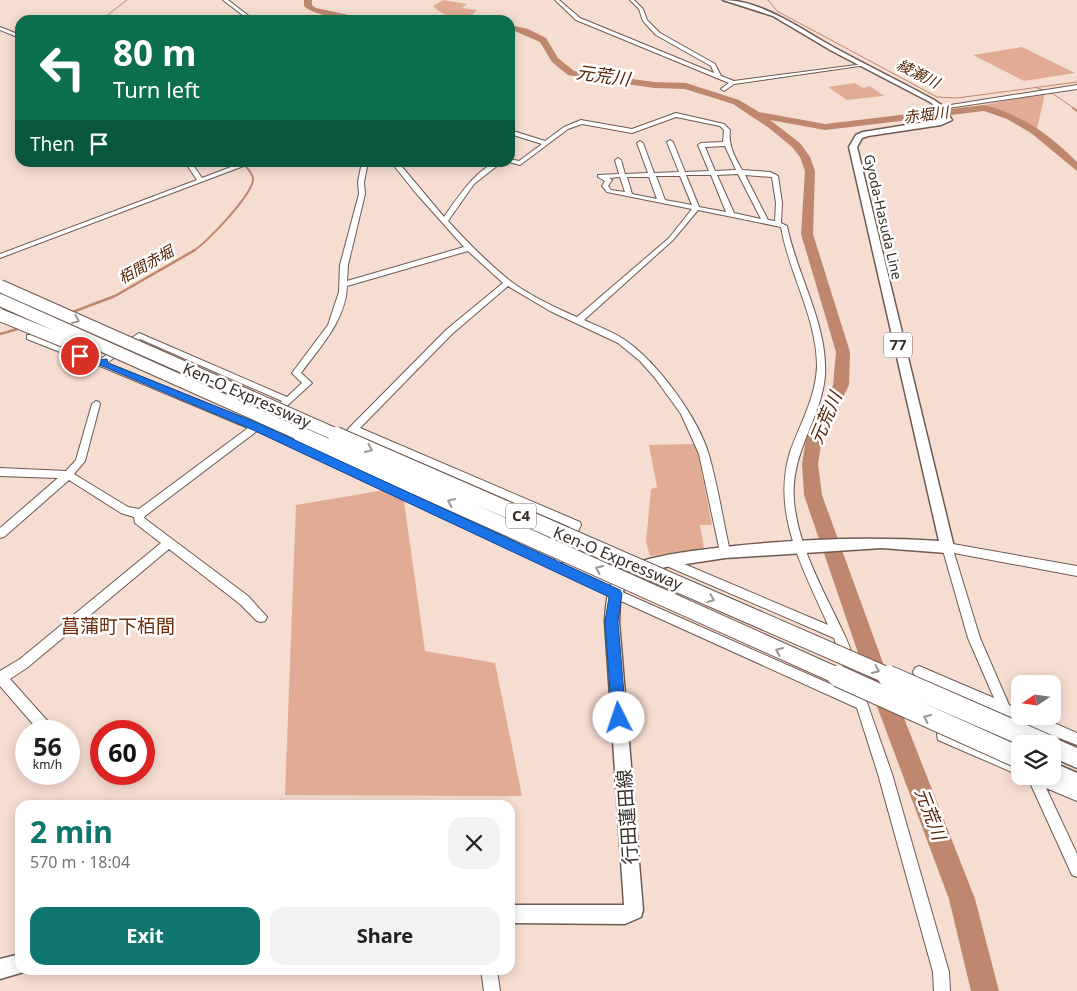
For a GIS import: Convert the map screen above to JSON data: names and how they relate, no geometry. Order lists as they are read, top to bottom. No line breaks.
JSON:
{"streets":{"highway":["Ken-O Expressway","C4"],"main road":["Gyoda-Hasuda Line","77","行田蓮田線"]},"crossings":[["Gyoda-Hasuda Line","行田蓮田線"]],"districts":["菖蒲町下栢間"],"water":["綾瀬川","元荒川","赤堀川","栢間赤堀"],"north":"left","page":{"turn":["80 m","Turn left"],"then":"Then","speed":"56 km/h","limit":"60","heading":["2 min","570 m · 18:04"],"buttons":["Exit","Share"]}}
